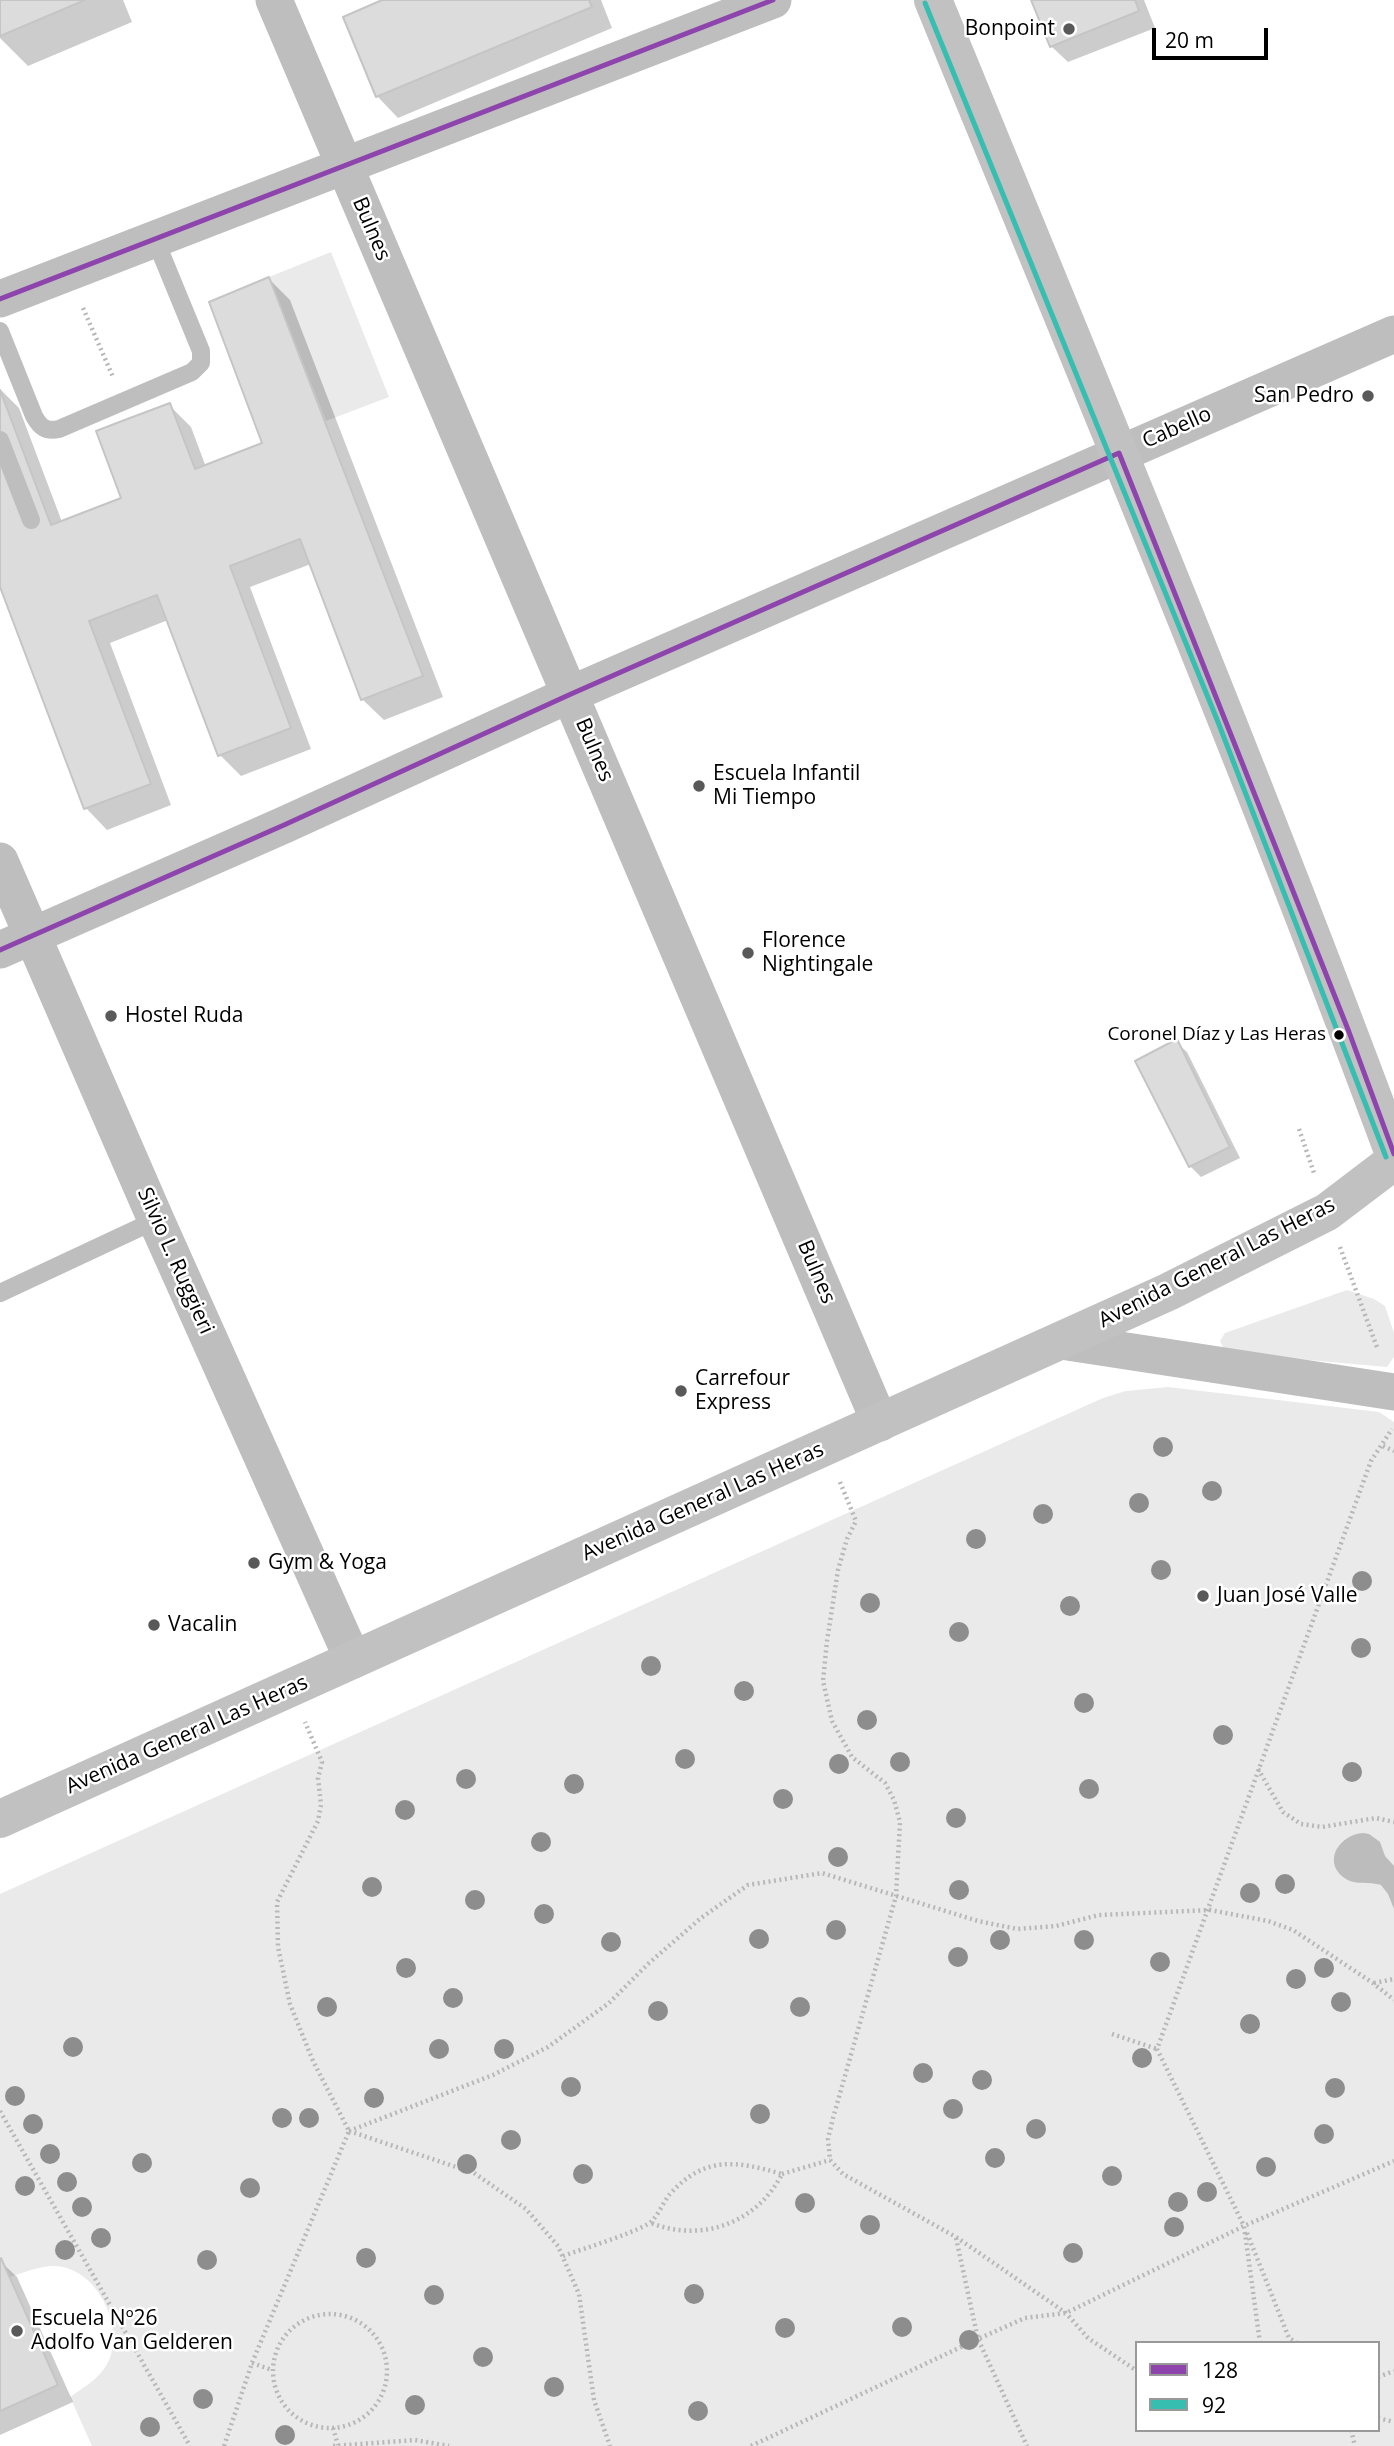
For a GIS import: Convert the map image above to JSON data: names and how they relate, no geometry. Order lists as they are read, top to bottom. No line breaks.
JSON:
{"streets":{"main road":["Avenida General Las Heras"],"street":["Bulnes","Cabello","Silvio L. Ruggieri"]},"crossings":[["Bulnes","Cabello"],["Bulnes","Avenida General Las Heras"],["Cabello","Silvio L. Ruggieri"],["Silvio L. Ruggieri","Avenida General Las Heras"]],"places":["Bonpoint","San Pedro","Escuela Infantil Mi Tiempo","Florence Nightingale","Hostel Ruda","Coronel Díaz y Las Heras","Carrefour Express","Gym & Yoga","Juan José Valle","Vacalin","Escuela Nº26 Adolfo Van Gelderen"],"lines":["transit line 128","transit line 92"],"legend":["128","92"],"scale_bar":"20 m"}
